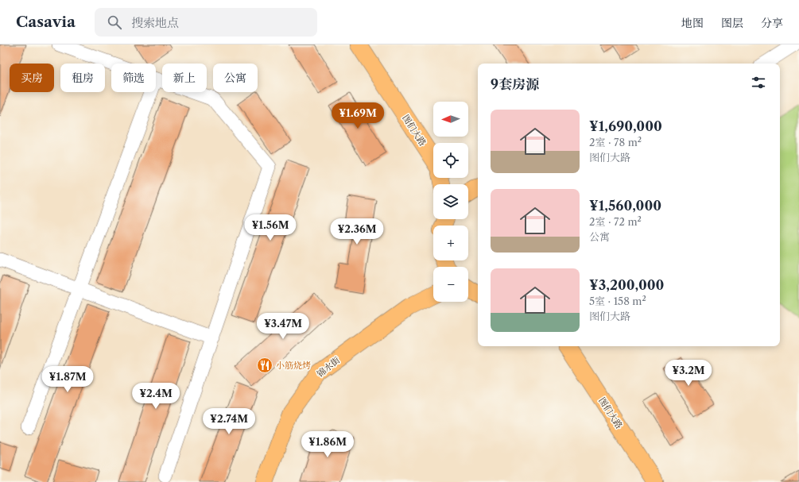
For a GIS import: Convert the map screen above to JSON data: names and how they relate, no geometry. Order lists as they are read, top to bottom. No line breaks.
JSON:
{"streets":{"main road":["图们大路","锦水街"]},"places":{"restaurant":["小筋烧烤"]},"north":"left","page":{"header":"Casavia","search":"搜索地点","nav":["地图","图层","分享"],"chip":["买房","租房","筛选","新上","公寓"],"heading":"9套房源","map_buttons":["+","−"],"list":[{"name":"¥1,690,000","note":"2室 · 78 m² · 图们大路"},{"name":"¥1,560,000","note":"2室 · 72 m² · 公寓"},{"name":"¥3,200,000","note":"5室 · 158 m² · 图们大路"}],"price":["¥1.69M","¥1.56M","¥2.36M","¥3.47M","¥3.2M","¥1.87M","¥2.4M","¥2.74M","¥1.86M"]}}
